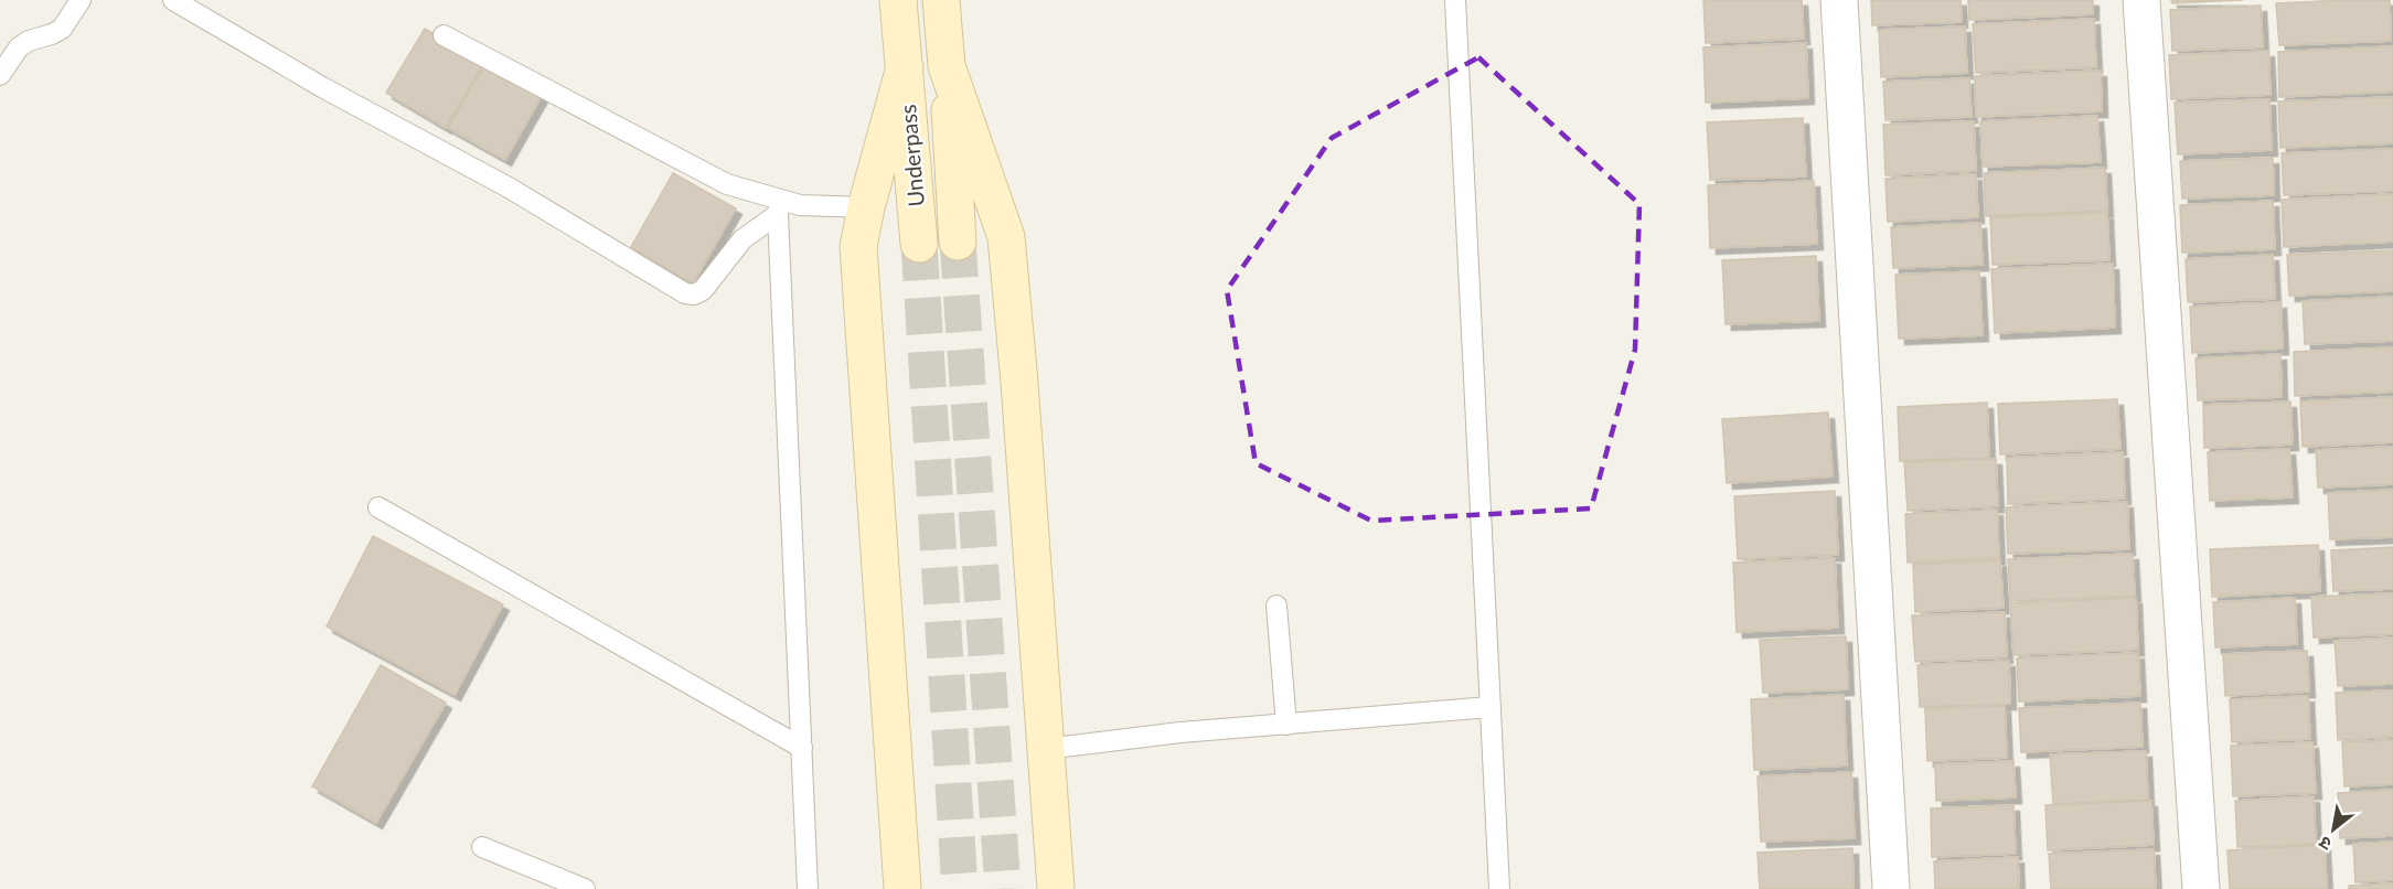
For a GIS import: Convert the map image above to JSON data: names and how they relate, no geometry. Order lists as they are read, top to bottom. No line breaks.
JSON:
{"streets":{"main road":["Underpass"]},"north":"bottom left"}
